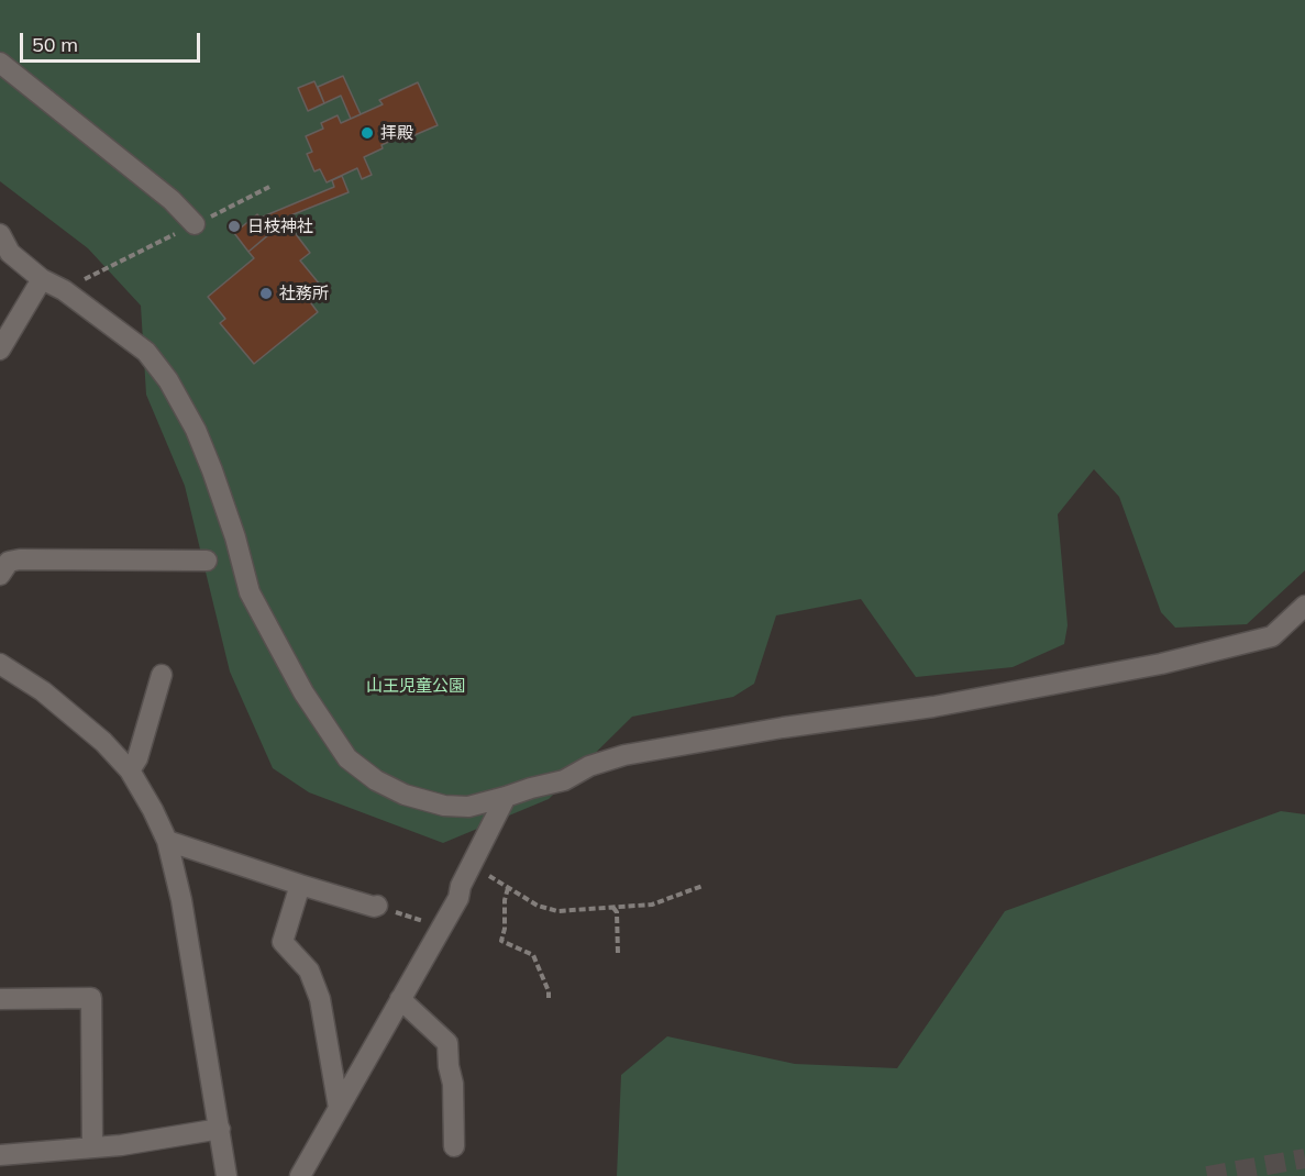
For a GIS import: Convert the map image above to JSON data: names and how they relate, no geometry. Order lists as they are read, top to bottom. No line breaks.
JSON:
{"parks":["山王児童公園"],"places":["拝殿","日枝神社","社務所"],"scale_bar":"50 m"}
